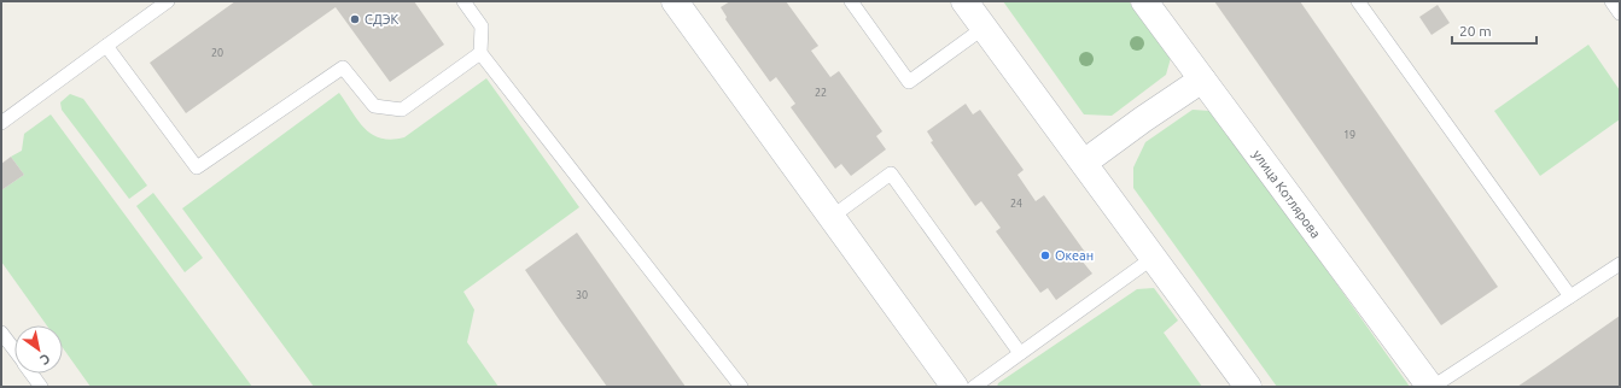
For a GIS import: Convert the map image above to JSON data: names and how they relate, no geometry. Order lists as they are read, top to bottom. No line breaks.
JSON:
{"streets":{"street":["улица Котлярова"]},"places":["СДЭК","Океан"],"house_numbers":["20","22","19","24","30"],"scale_bar":"20 m","north":"bottom right"}
